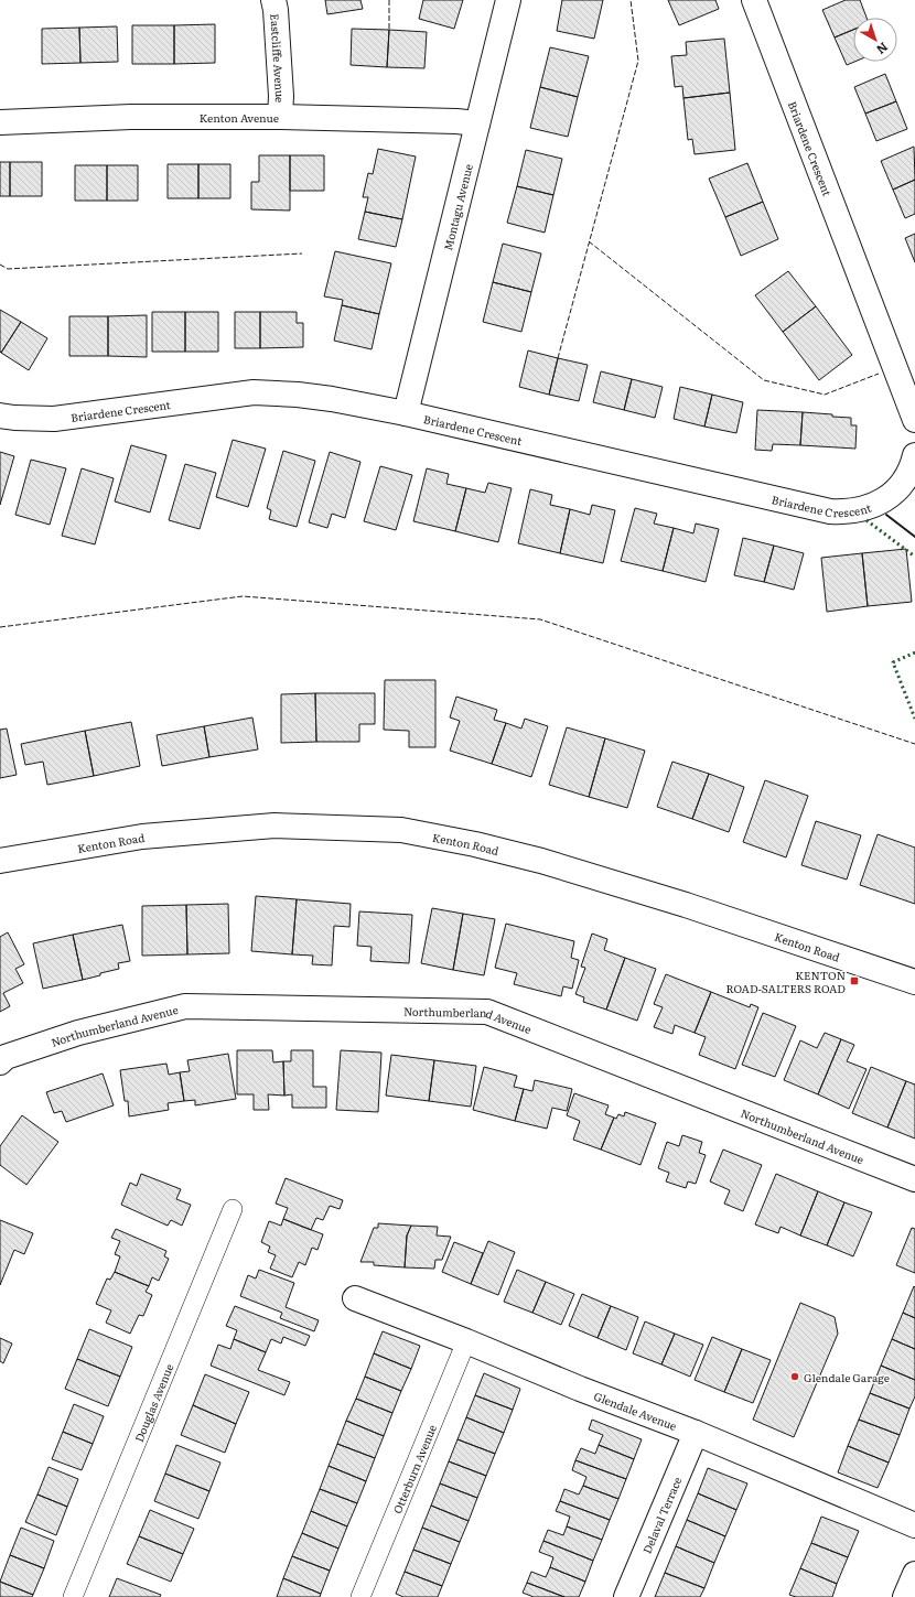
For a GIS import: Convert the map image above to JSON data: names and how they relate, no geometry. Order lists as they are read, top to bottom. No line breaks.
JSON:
{"streets":{"street":["Eastcliffe Avenue","Kenton Avenue","Briardene Crescent","Montagu Avenue","Kenton Road","Northumberland Avenue","Douglas Avenue","Glendale Avenue","Otterburn Avenue","Delaval Terrace"]},"crossings":[["Eastcliffe Avenue","Kenton Avenue"],["Kenton Avenue","Montagu Avenue"],["Briardene Crescent","Montagu Avenue"],["Glendale Avenue","Otterburn Avenue"],["Glendale Avenue","Delaval Terrace"]],"places":{"transit":["KENTON ROAD-SALTERS ROAD"],"other":["Glendale Garage"]},"north":"bottom right"}
